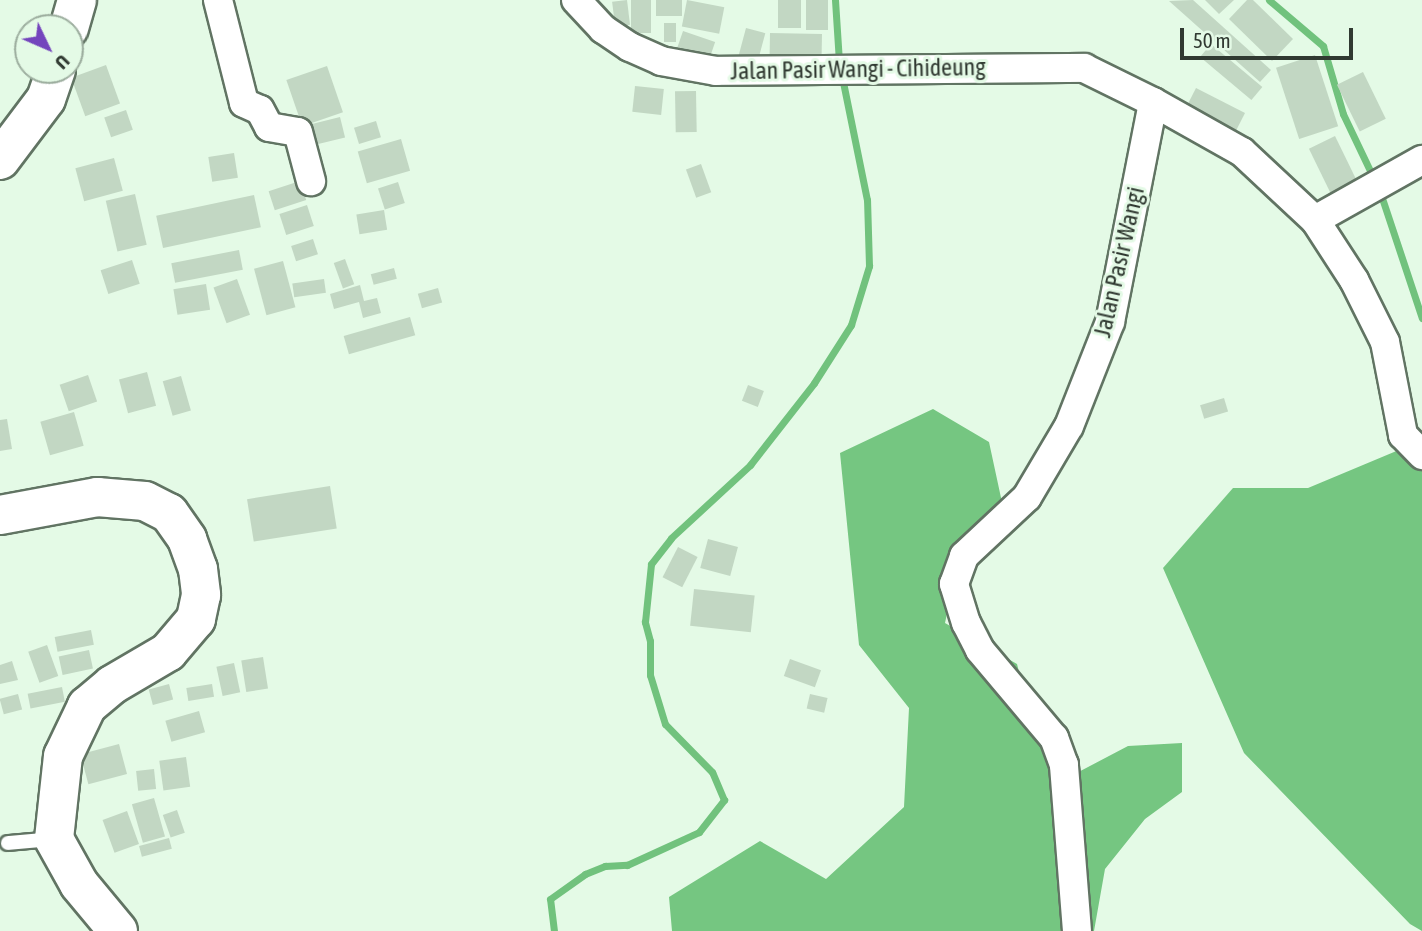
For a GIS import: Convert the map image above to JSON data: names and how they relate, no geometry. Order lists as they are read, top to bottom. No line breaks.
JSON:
{"streets":{"street":["Jalan Pasir Wangi - Cihideung","Jalan Pasir Wangi"]},"crossings":[["Jalan Pasir Wangi - Cihideung","Jalan Pasir Wangi"]],"scale_bar":"50 m","north":"bottom right"}
